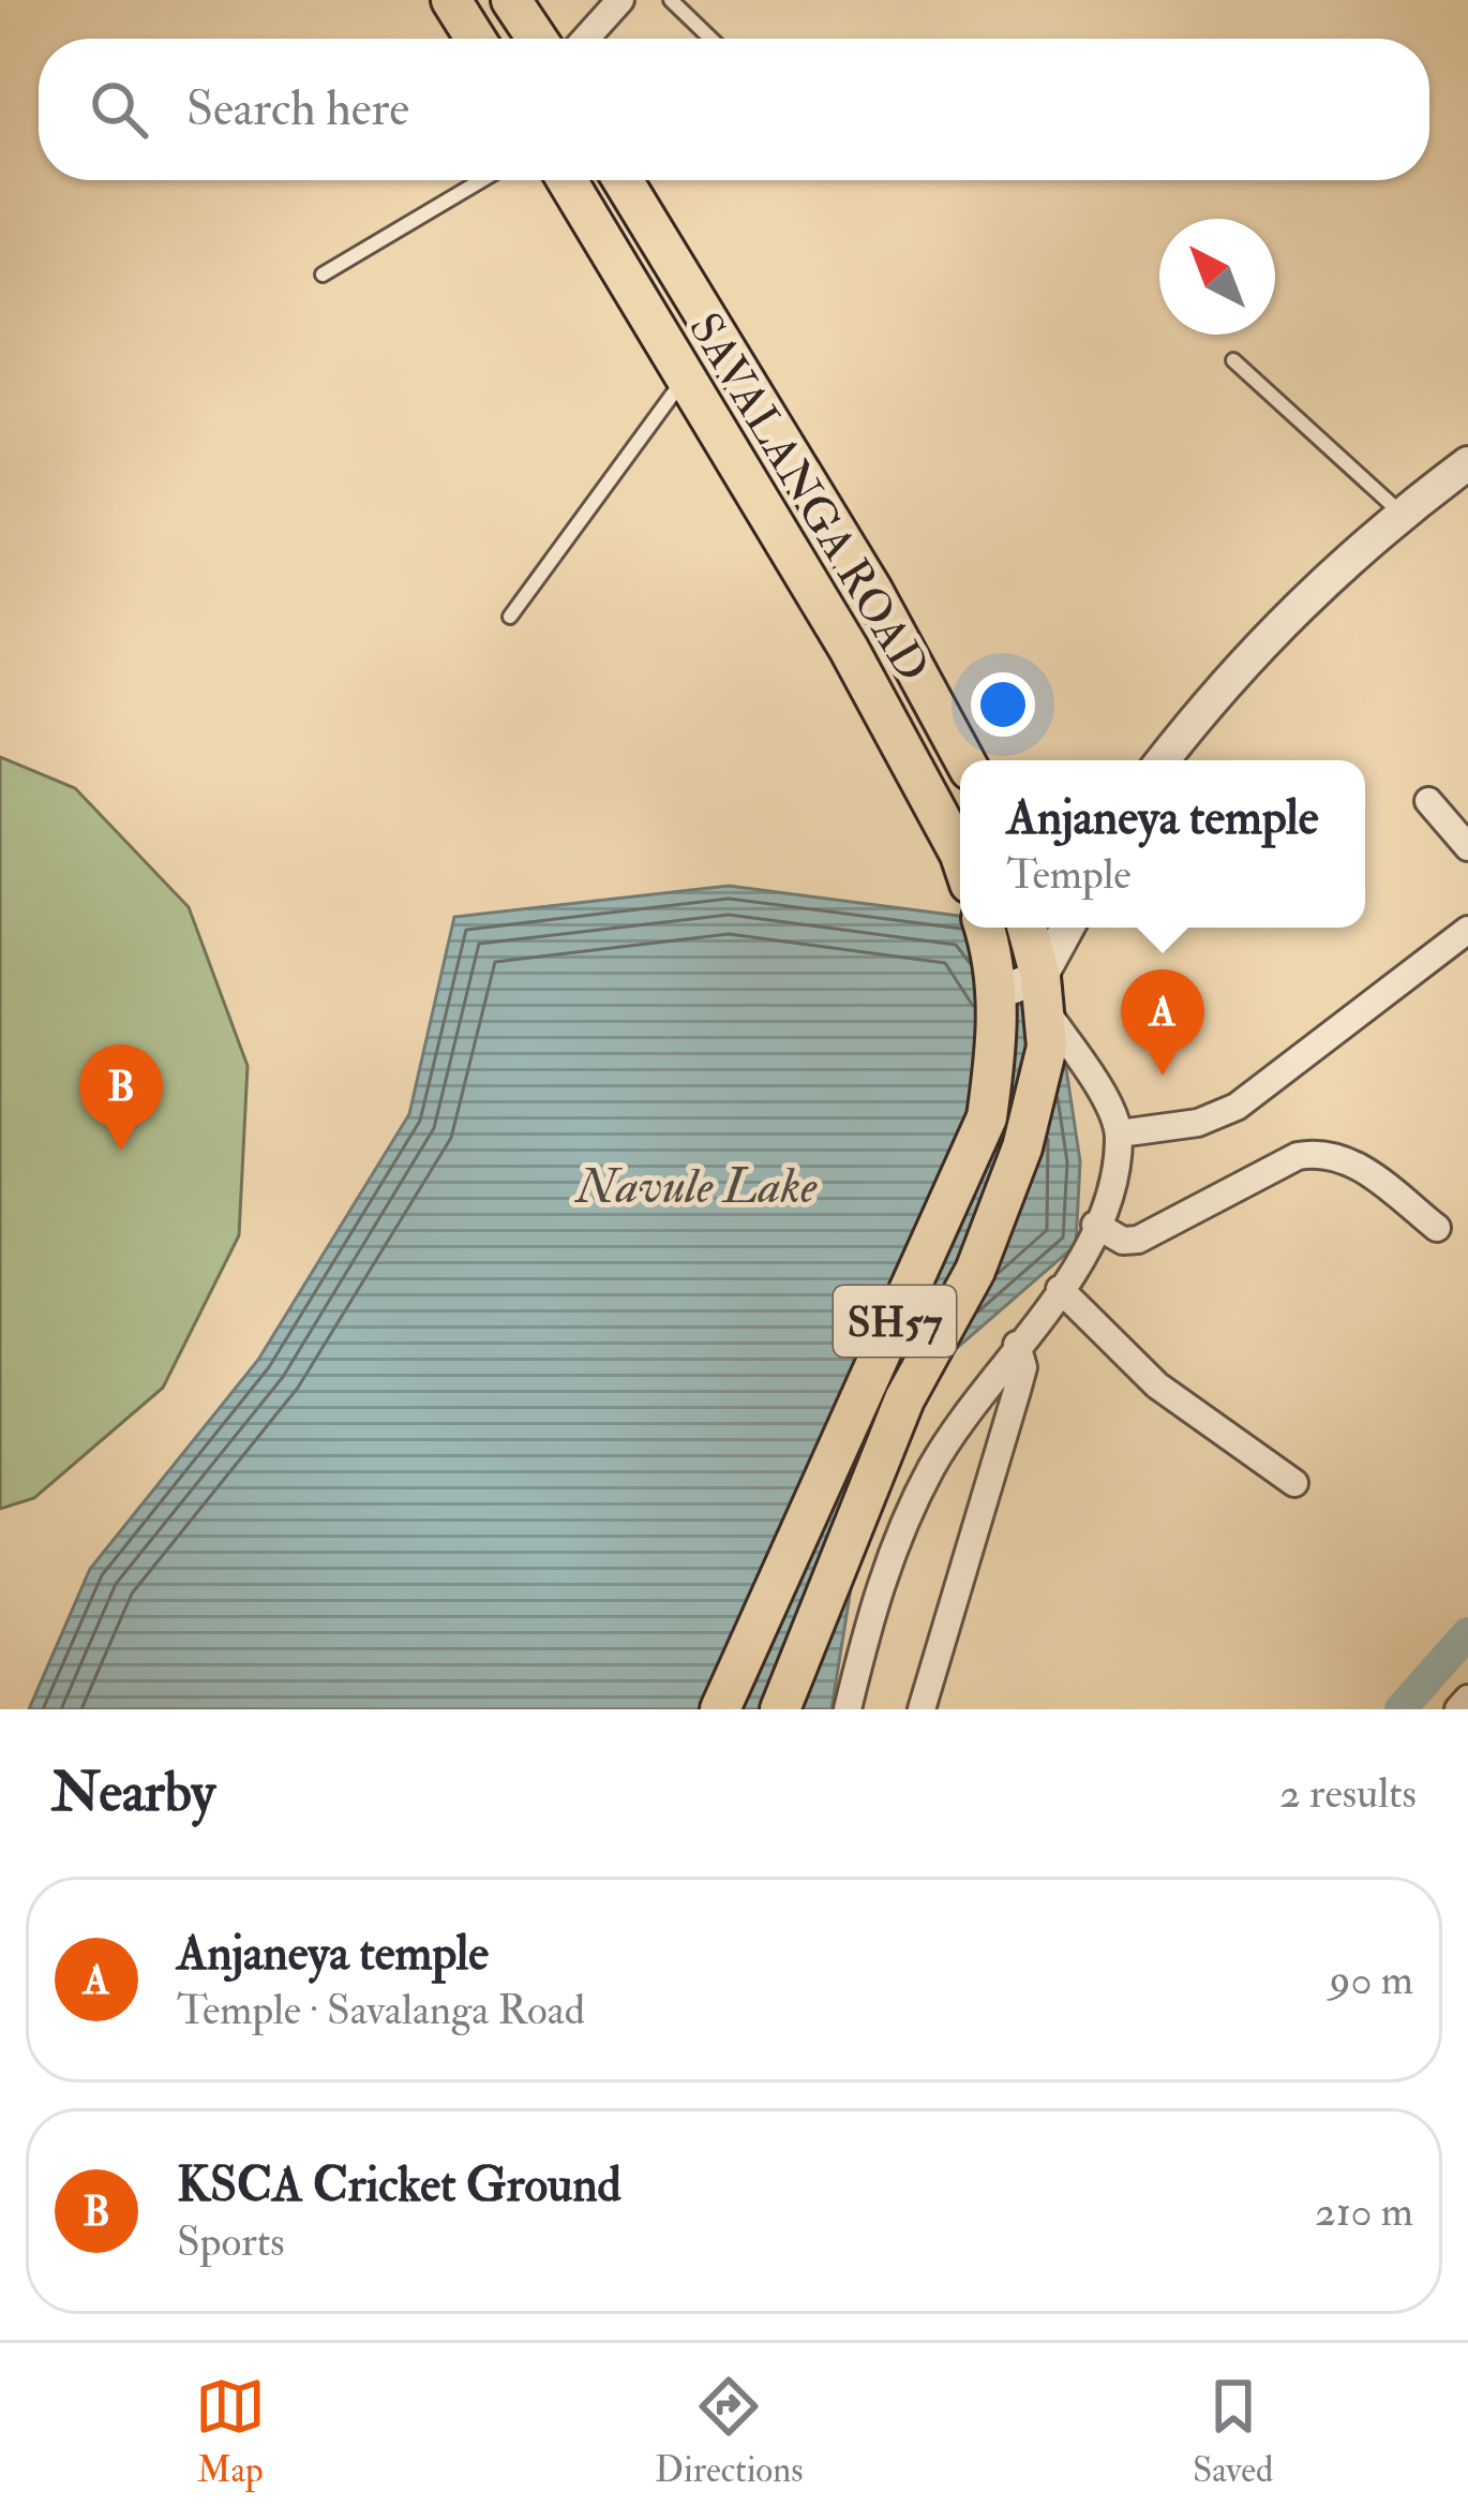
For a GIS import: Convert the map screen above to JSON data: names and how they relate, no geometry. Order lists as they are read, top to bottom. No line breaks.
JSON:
{"streets":{"main road":["SAVALANGA ROAD","SH57"]},"water":["Navule Lake"],"north":"top left","page":{"search":"Search here","popup":["Anjaneya temple","Temple"],"pins":["A","B"],"heading":["Nearby","2 results"],"list":[{"mark":"A","name":"Anjaneya temple","note":"Temple · Savalanga Road","value":"90 m"},{"mark":"B","name":"KSCA Cricket Ground","note":"Sports","value":"210 m"}],"nav":["Map","Directions","Saved"]}}
